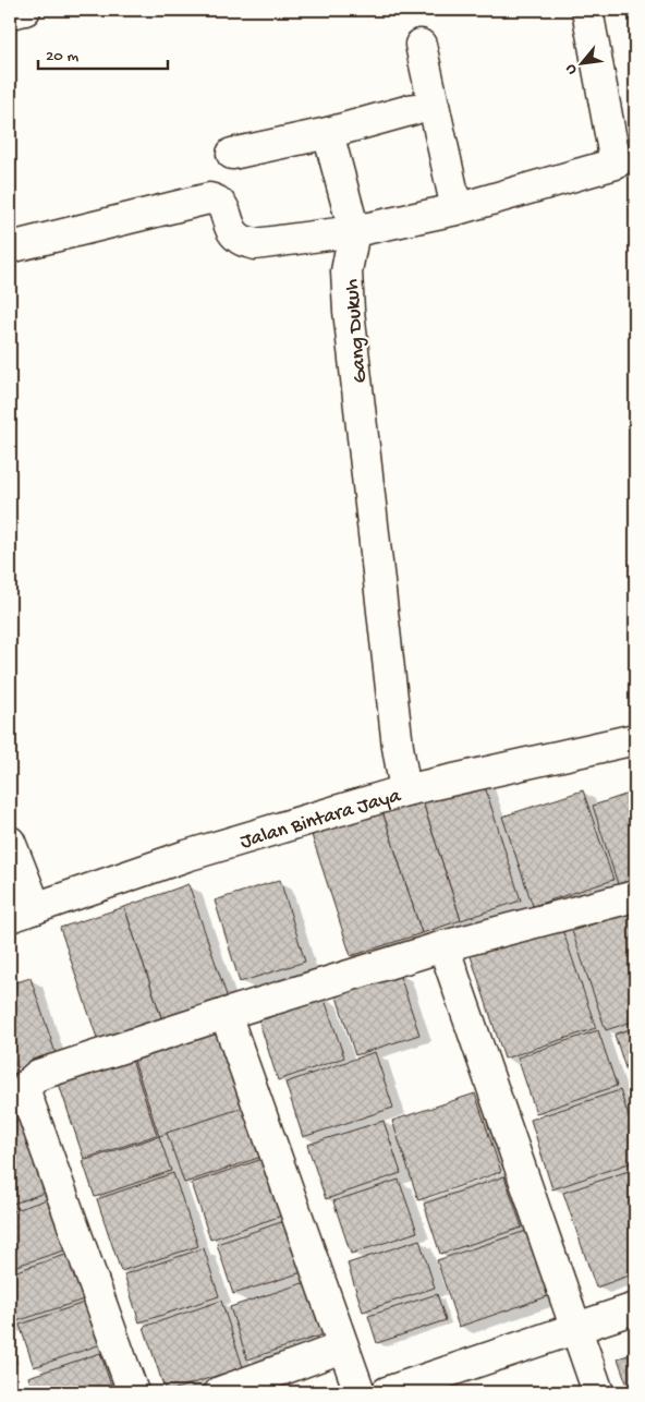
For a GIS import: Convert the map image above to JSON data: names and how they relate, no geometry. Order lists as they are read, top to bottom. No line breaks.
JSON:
{"streets":{"street":["Gang Dukuh","Jalan Bintara Jaya"]},"crossings":[["Gang Dukuh","Jalan Bintara Jaya"]],"scale_bar":"20 m","north":"bottom left"}
